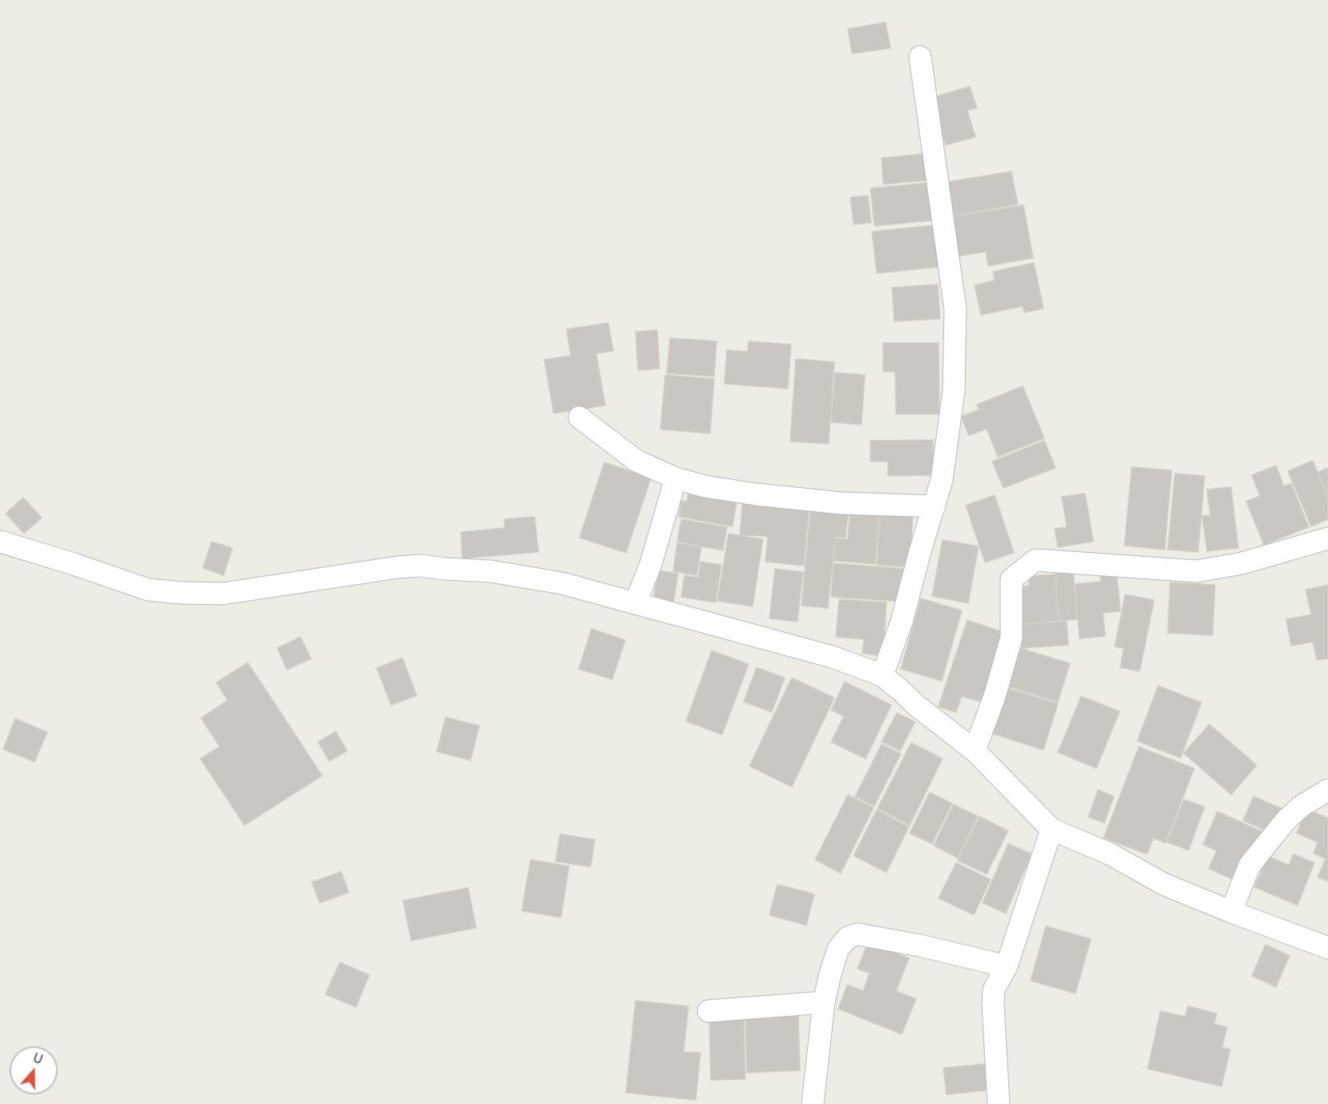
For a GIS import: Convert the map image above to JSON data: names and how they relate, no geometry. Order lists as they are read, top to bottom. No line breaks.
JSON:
{"north":"top"}
